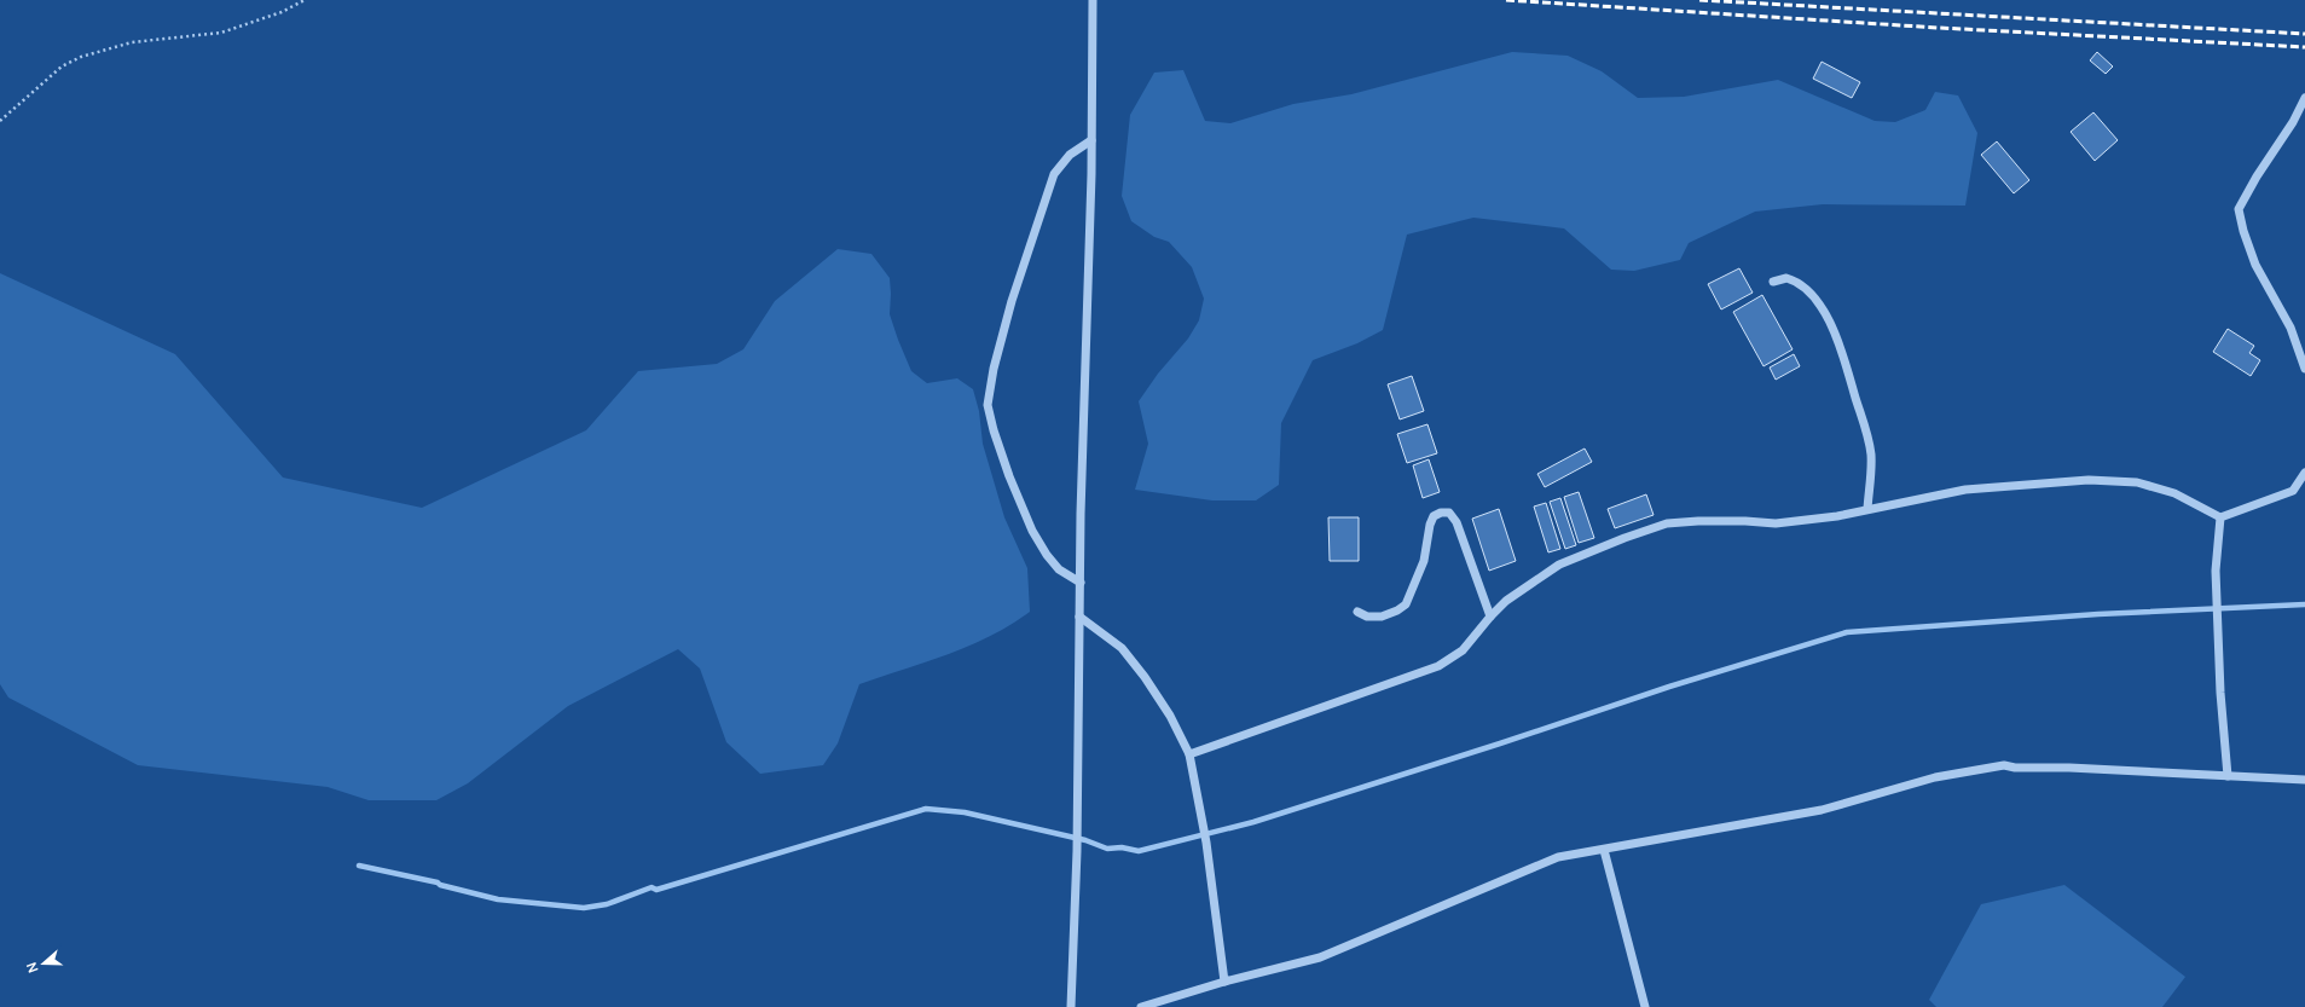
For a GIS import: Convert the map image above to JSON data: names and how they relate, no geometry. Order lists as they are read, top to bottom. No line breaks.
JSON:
{"north":"left"}
